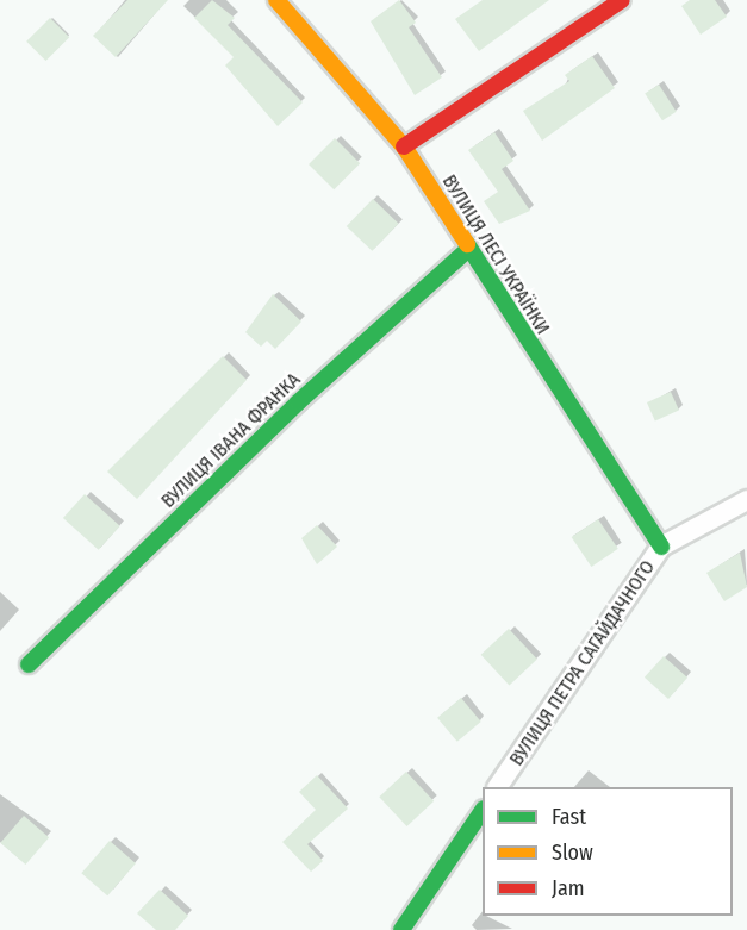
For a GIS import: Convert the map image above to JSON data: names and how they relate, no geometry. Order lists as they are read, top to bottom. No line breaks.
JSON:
{"streets":{"street":["ВУЛИЦЯ ЛЕСІ УКРАЇНКИ","ВУЛИЦЯ ІВАНА ФРАНКА","ВУЛИЦЯ ПЕТРА САГАЙДАЧНОГО"]},"crossings":[["ВУЛИЦЯ ЛЕСІ УКРАЇНКИ","ВУЛИЦЯ ІВАНА ФРАНКА"],["ВУЛИЦЯ ЛЕСІ УКРАЇНКИ","ВУЛИЦЯ ПЕТРА САГАЙДАЧНОГО"]],"legend":["Fast","Slow","Jam"]}
